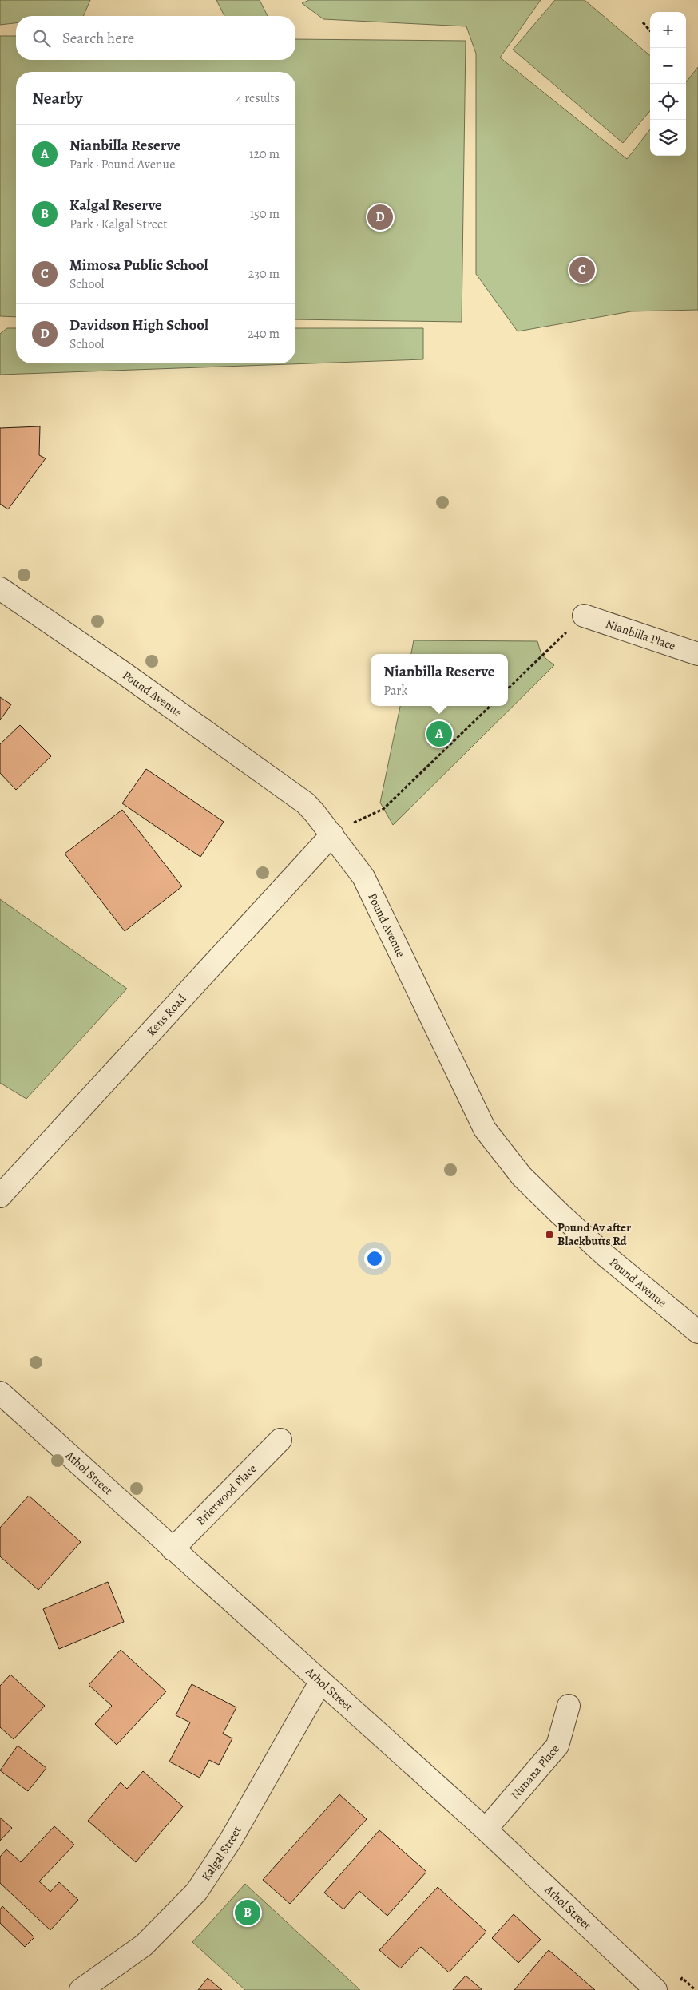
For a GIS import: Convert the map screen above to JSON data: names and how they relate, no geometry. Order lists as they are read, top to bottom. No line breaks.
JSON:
{"streets":{"street":["Nianbilla Place","Pound Avenue","Kens Road","Athol Street","Brierwood Place","Nunana Place","Kalgal Street"]},"crossings":[["Pound Avenue","Kens Road"],["Athol Street","Brierwood Place"],["Athol Street","Nunana Place"],["Athol Street","Kalgal Street"]],"places":{"transit":["Pound Av after Blackbutts Rd"]},"page":{"map_buttons":["+","−"],"search":"Search here","heading":["Nearby","4 results"],"list":[{"mark":"A","name":"Nianbilla Reserve","note":"Park · Pound Avenue","value":"120 m"},{"mark":"B","name":"Kalgal Reserve","note":"Park · Kalgal Street","value":"150 m"},{"mark":"C","name":"Mimosa Public School","note":"School","value":"230 m"},{"mark":"D","name":"Davidson High School","note":"School","value":"240 m"}],"pins":["D","C","A","B"],"popup":["Nianbilla Reserve","Park"]}}
